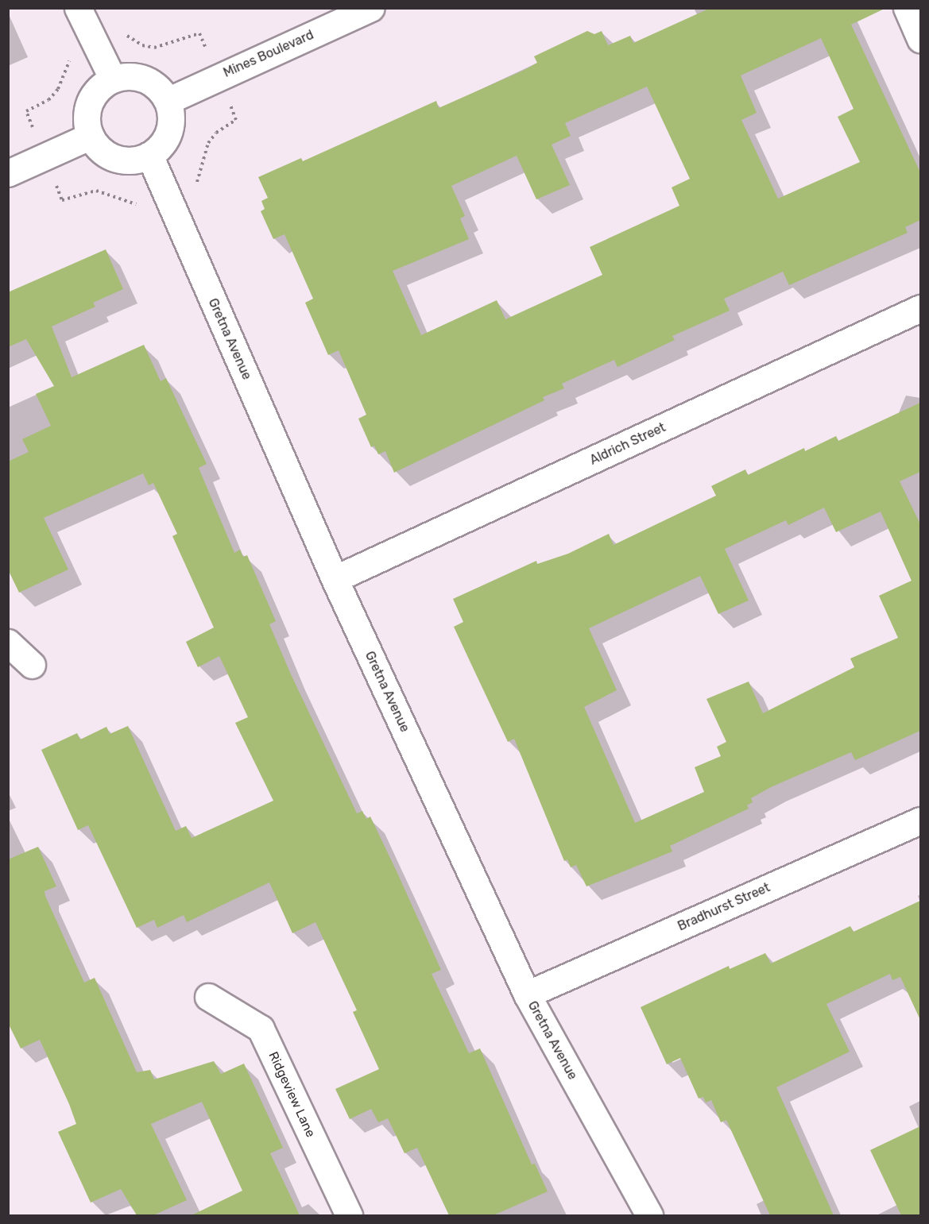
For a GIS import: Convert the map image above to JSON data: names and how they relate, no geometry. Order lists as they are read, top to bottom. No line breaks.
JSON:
{"streets":{"street":["Mines Boulevard","Gretna Avenue","Aldrich Street","Bradhurst Street","Ridgeview Lane"]},"crossings":[["Mines Boulevard","Gretna Avenue"],["Gretna Avenue","Aldrich Street"],["Gretna Avenue","Bradhurst Street"]]}
